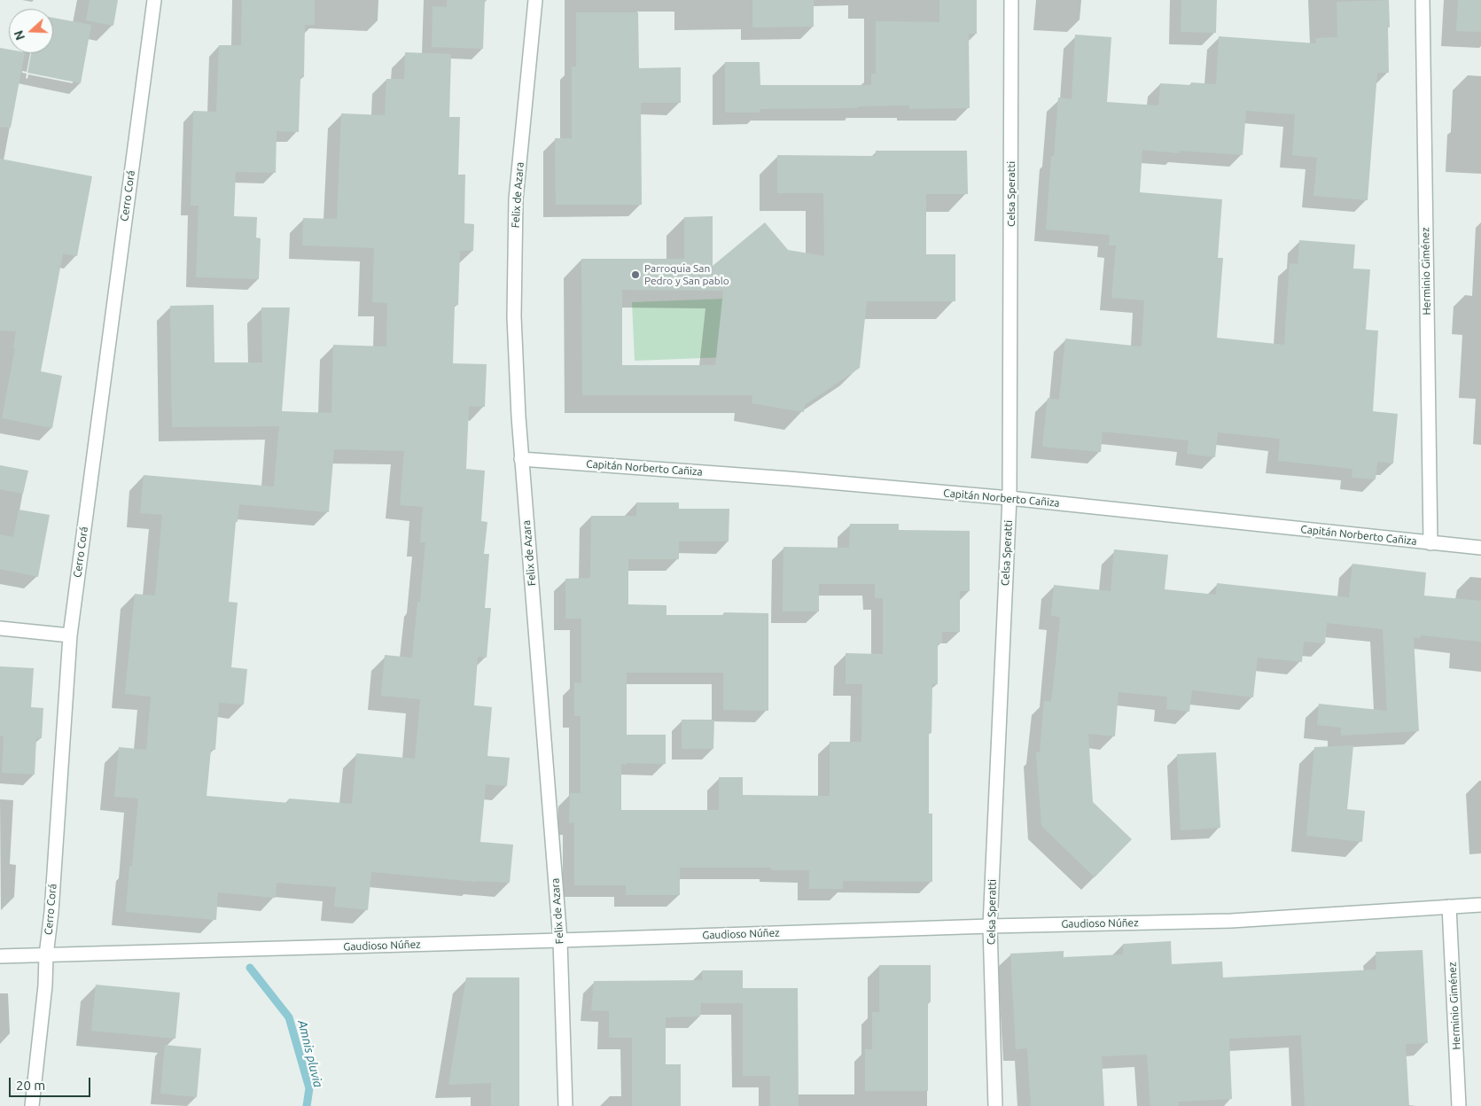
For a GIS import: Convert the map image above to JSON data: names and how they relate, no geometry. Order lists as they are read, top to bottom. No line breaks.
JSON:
{"streets":{"street":["Celsa Speratti","Felix de Azara","Cerro Corá","Herminio Giménez","Capitán Norberto Cañiza","Gaudioso Núñez"]},"crossings":[["Celsa Speratti","Capitán Norberto Cañiza"],["Celsa Speratti","Gaudioso Núñez"],["Felix de Azara","Capitán Norberto Cañiza"],["Felix de Azara","Gaudioso Núñez"],["Cerro Corá","Gaudioso Núñez"],["Herminio Giménez","Capitán Norberto Cañiza"],["Herminio Giménez","Gaudioso Núñez"]],"water":["Amnis pluvia"],"places":["Parroquia San Pedro y San pablo"],"scale_bar":"20 m","north":"left"}
